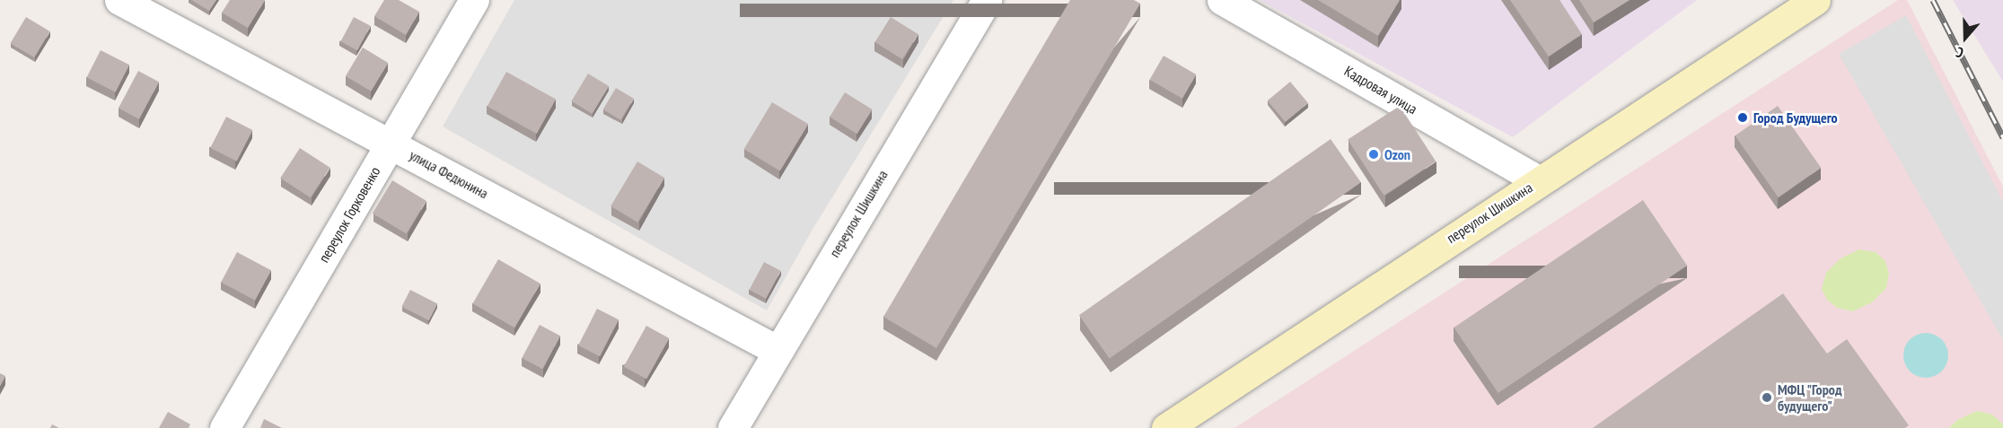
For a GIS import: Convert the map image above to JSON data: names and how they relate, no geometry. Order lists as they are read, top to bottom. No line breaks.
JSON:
{"streets":{"main road":["переулок Шишкина"],"street":["Кадровая улица","улица Федюнина","переулок Горковенко"]},"crossings":[["Кадровая улица","переулок Шишкина"],["улица Федюнина","переулок Шишкина"],["улица Федюнина","переулок Горковенко"]],"places":["Город Будущего","Ozon","МФЦ \"Город будущего\""],"north":"bottom"}
